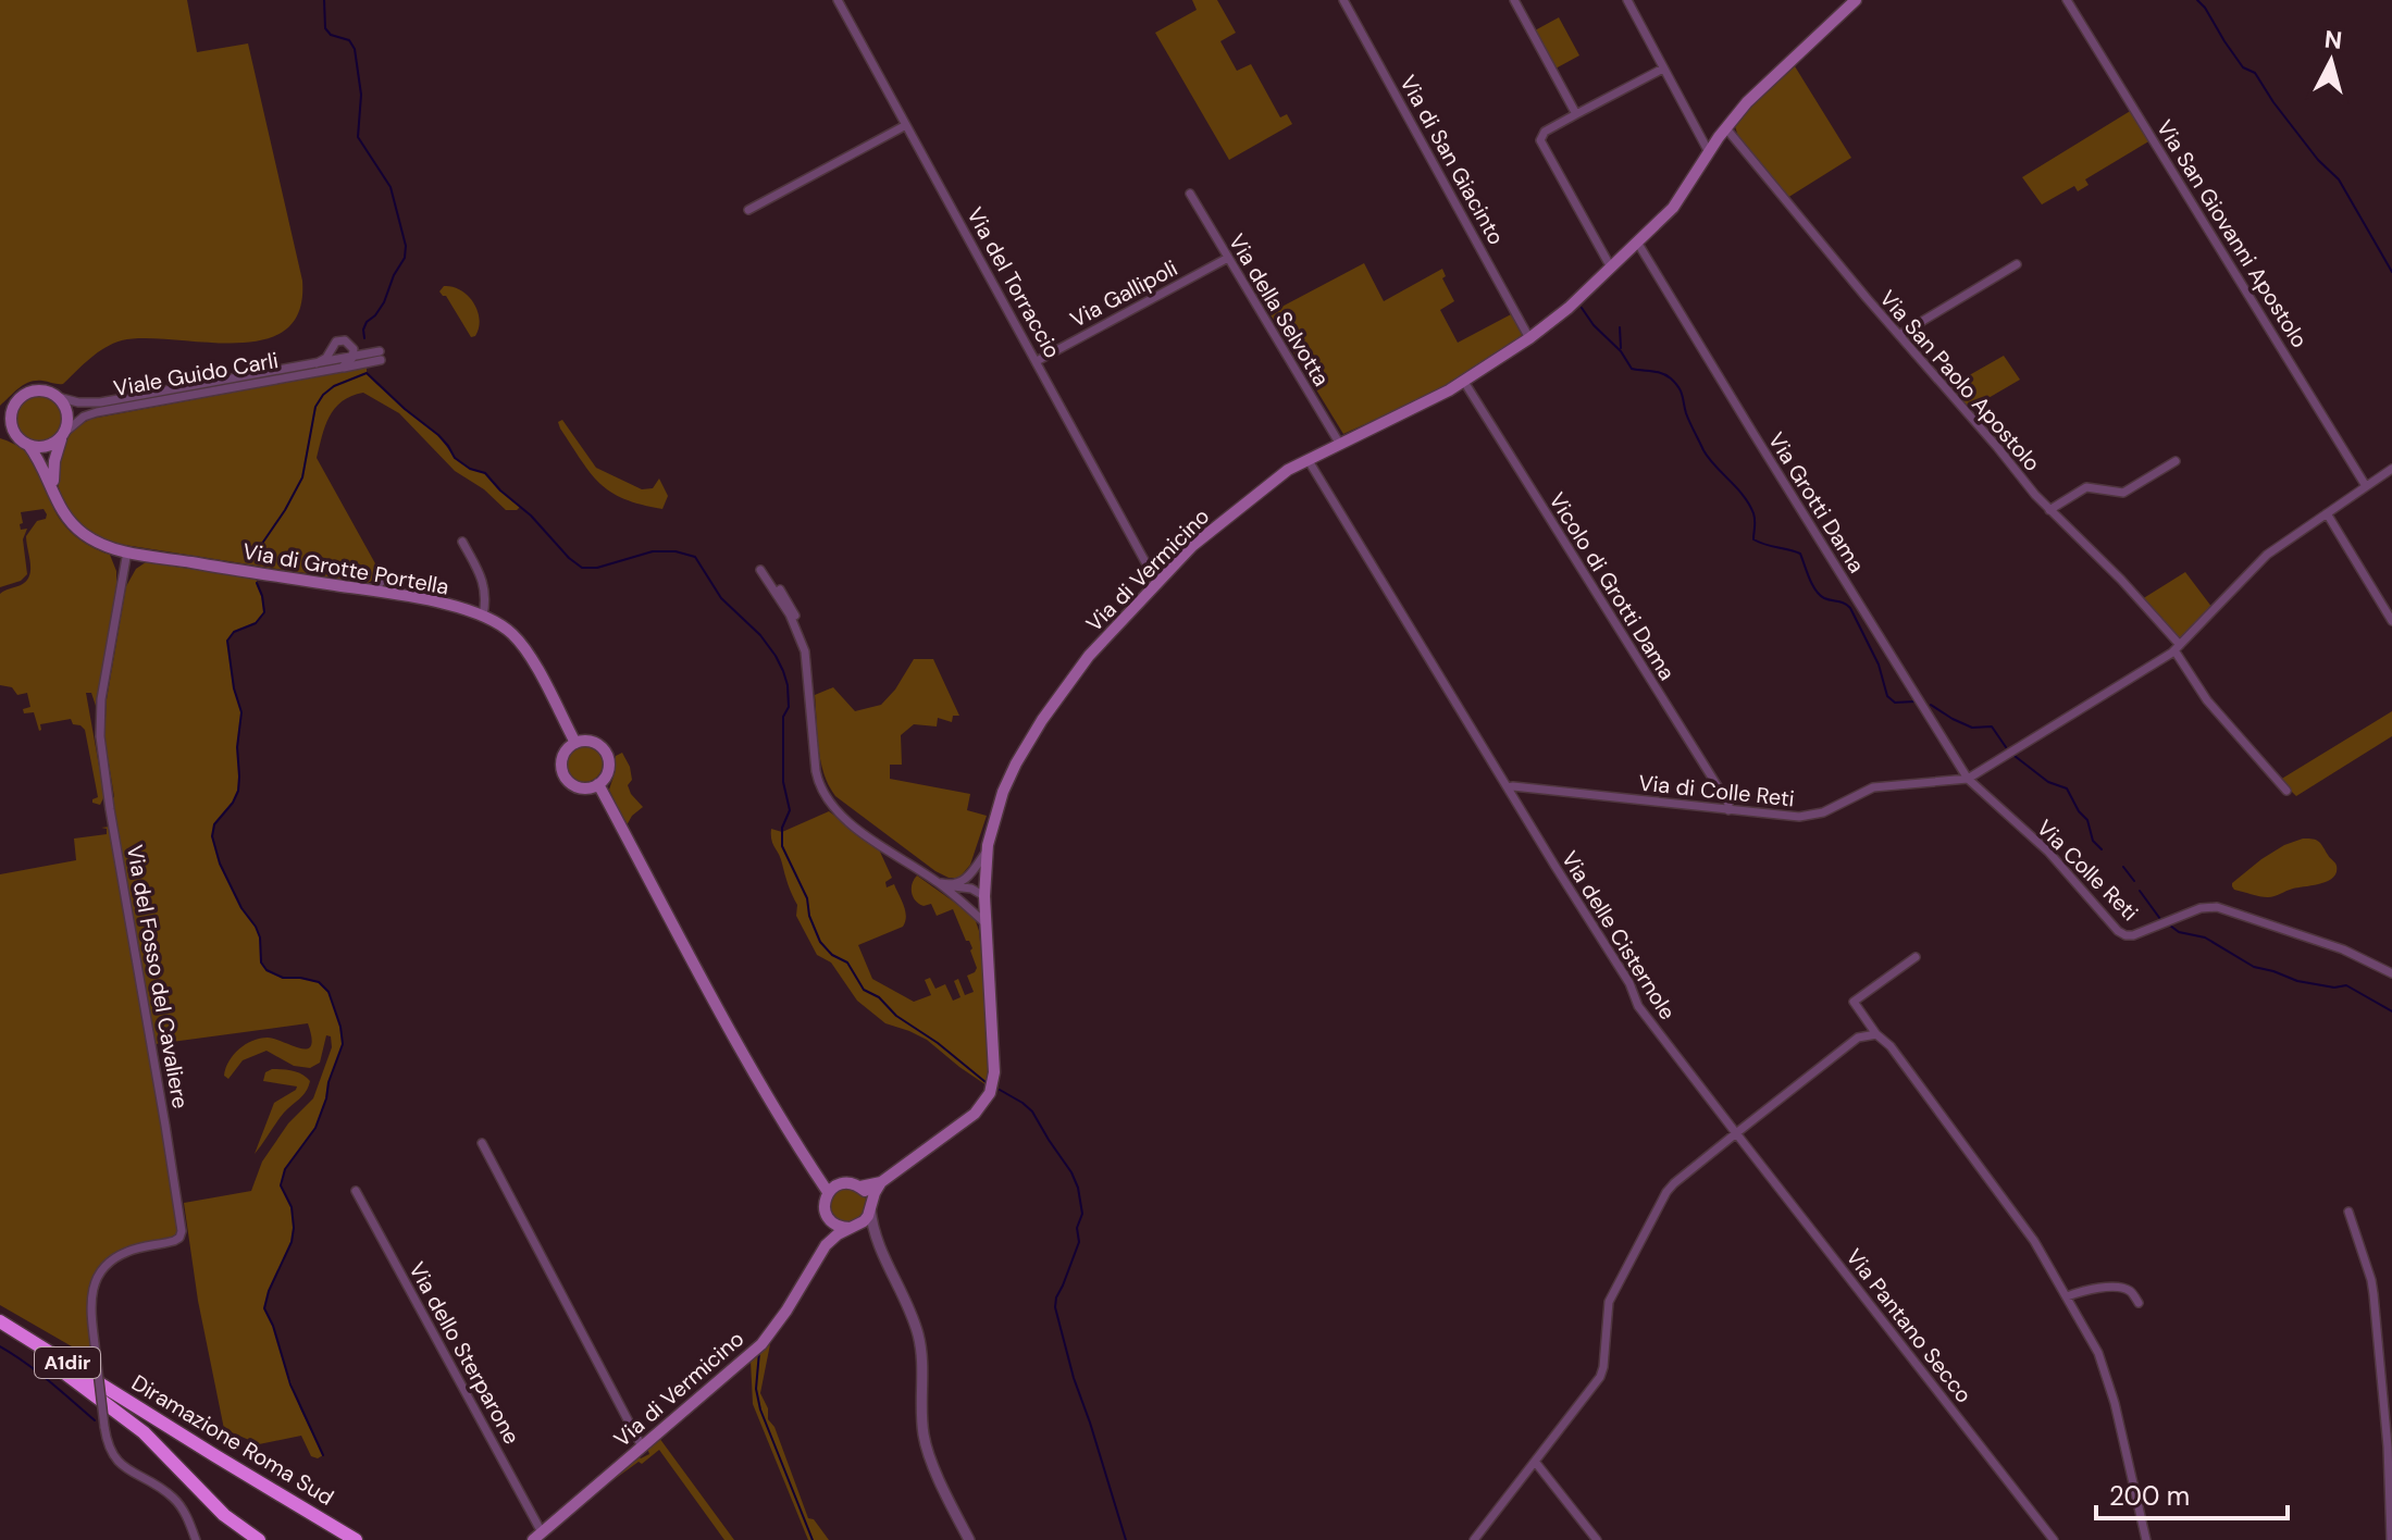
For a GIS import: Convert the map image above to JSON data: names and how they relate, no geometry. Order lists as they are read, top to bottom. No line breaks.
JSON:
{"streets":{"highway":["A1dir","Diramazione Roma Sud"],"main road":["Via di Grotte Portella","Via di Vermicino"],"street":["Via di San Giacinto","Via San Giovanni Apostolo","Via del Torraccio","Via Gallipoli","Via della Selvotta","Viale Guido Carli","Via San Paolo Apostolo","Via Grotti Dama","Vicolo di Grotti Dama","Via di Colle Reti","Via Colle Reti","Via delle Cisternole","Via del Fosso del Cavaliere","Via Pantano Secco","Via dello Sterparone"]},"crossings":[["Via di San Giacinto","Via di Vermicino"],["Via del Torraccio","Via Gallipoli"],["Via del Torraccio","Via di Vermicino"],["Via Gallipoli","Via della Selvotta"],["Via della Selvotta","Via di Vermicino"],["Viale Guido Carli","Via di Grotte Portella"],["Via San Paolo Apostolo","Via di Vermicino"],["Via Grotti Dama","Via di Vermicino"],["Via Grotti Dama","Via di Colle Reti"],["Via Grotti Dama","Via Colle Reti"],["Via di Grotte Portella","Via del Fosso del Cavaliere"],["Via di Vermicino","Vicolo di Grotti Dama"],["Via di Vermicino","Via delle Cisternole"],["Via di Vermicino","Via dello Sterparone"],["Vicolo di Grotti Dama","Via di Colle Reti"],["Via di Colle Reti","Via Colle Reti"],["Via di Colle Reti","Via delle Cisternole"],["Via delle Cisternole","Via Pantano Secco"]],"scale_bar":"200 m","north":"top"}
